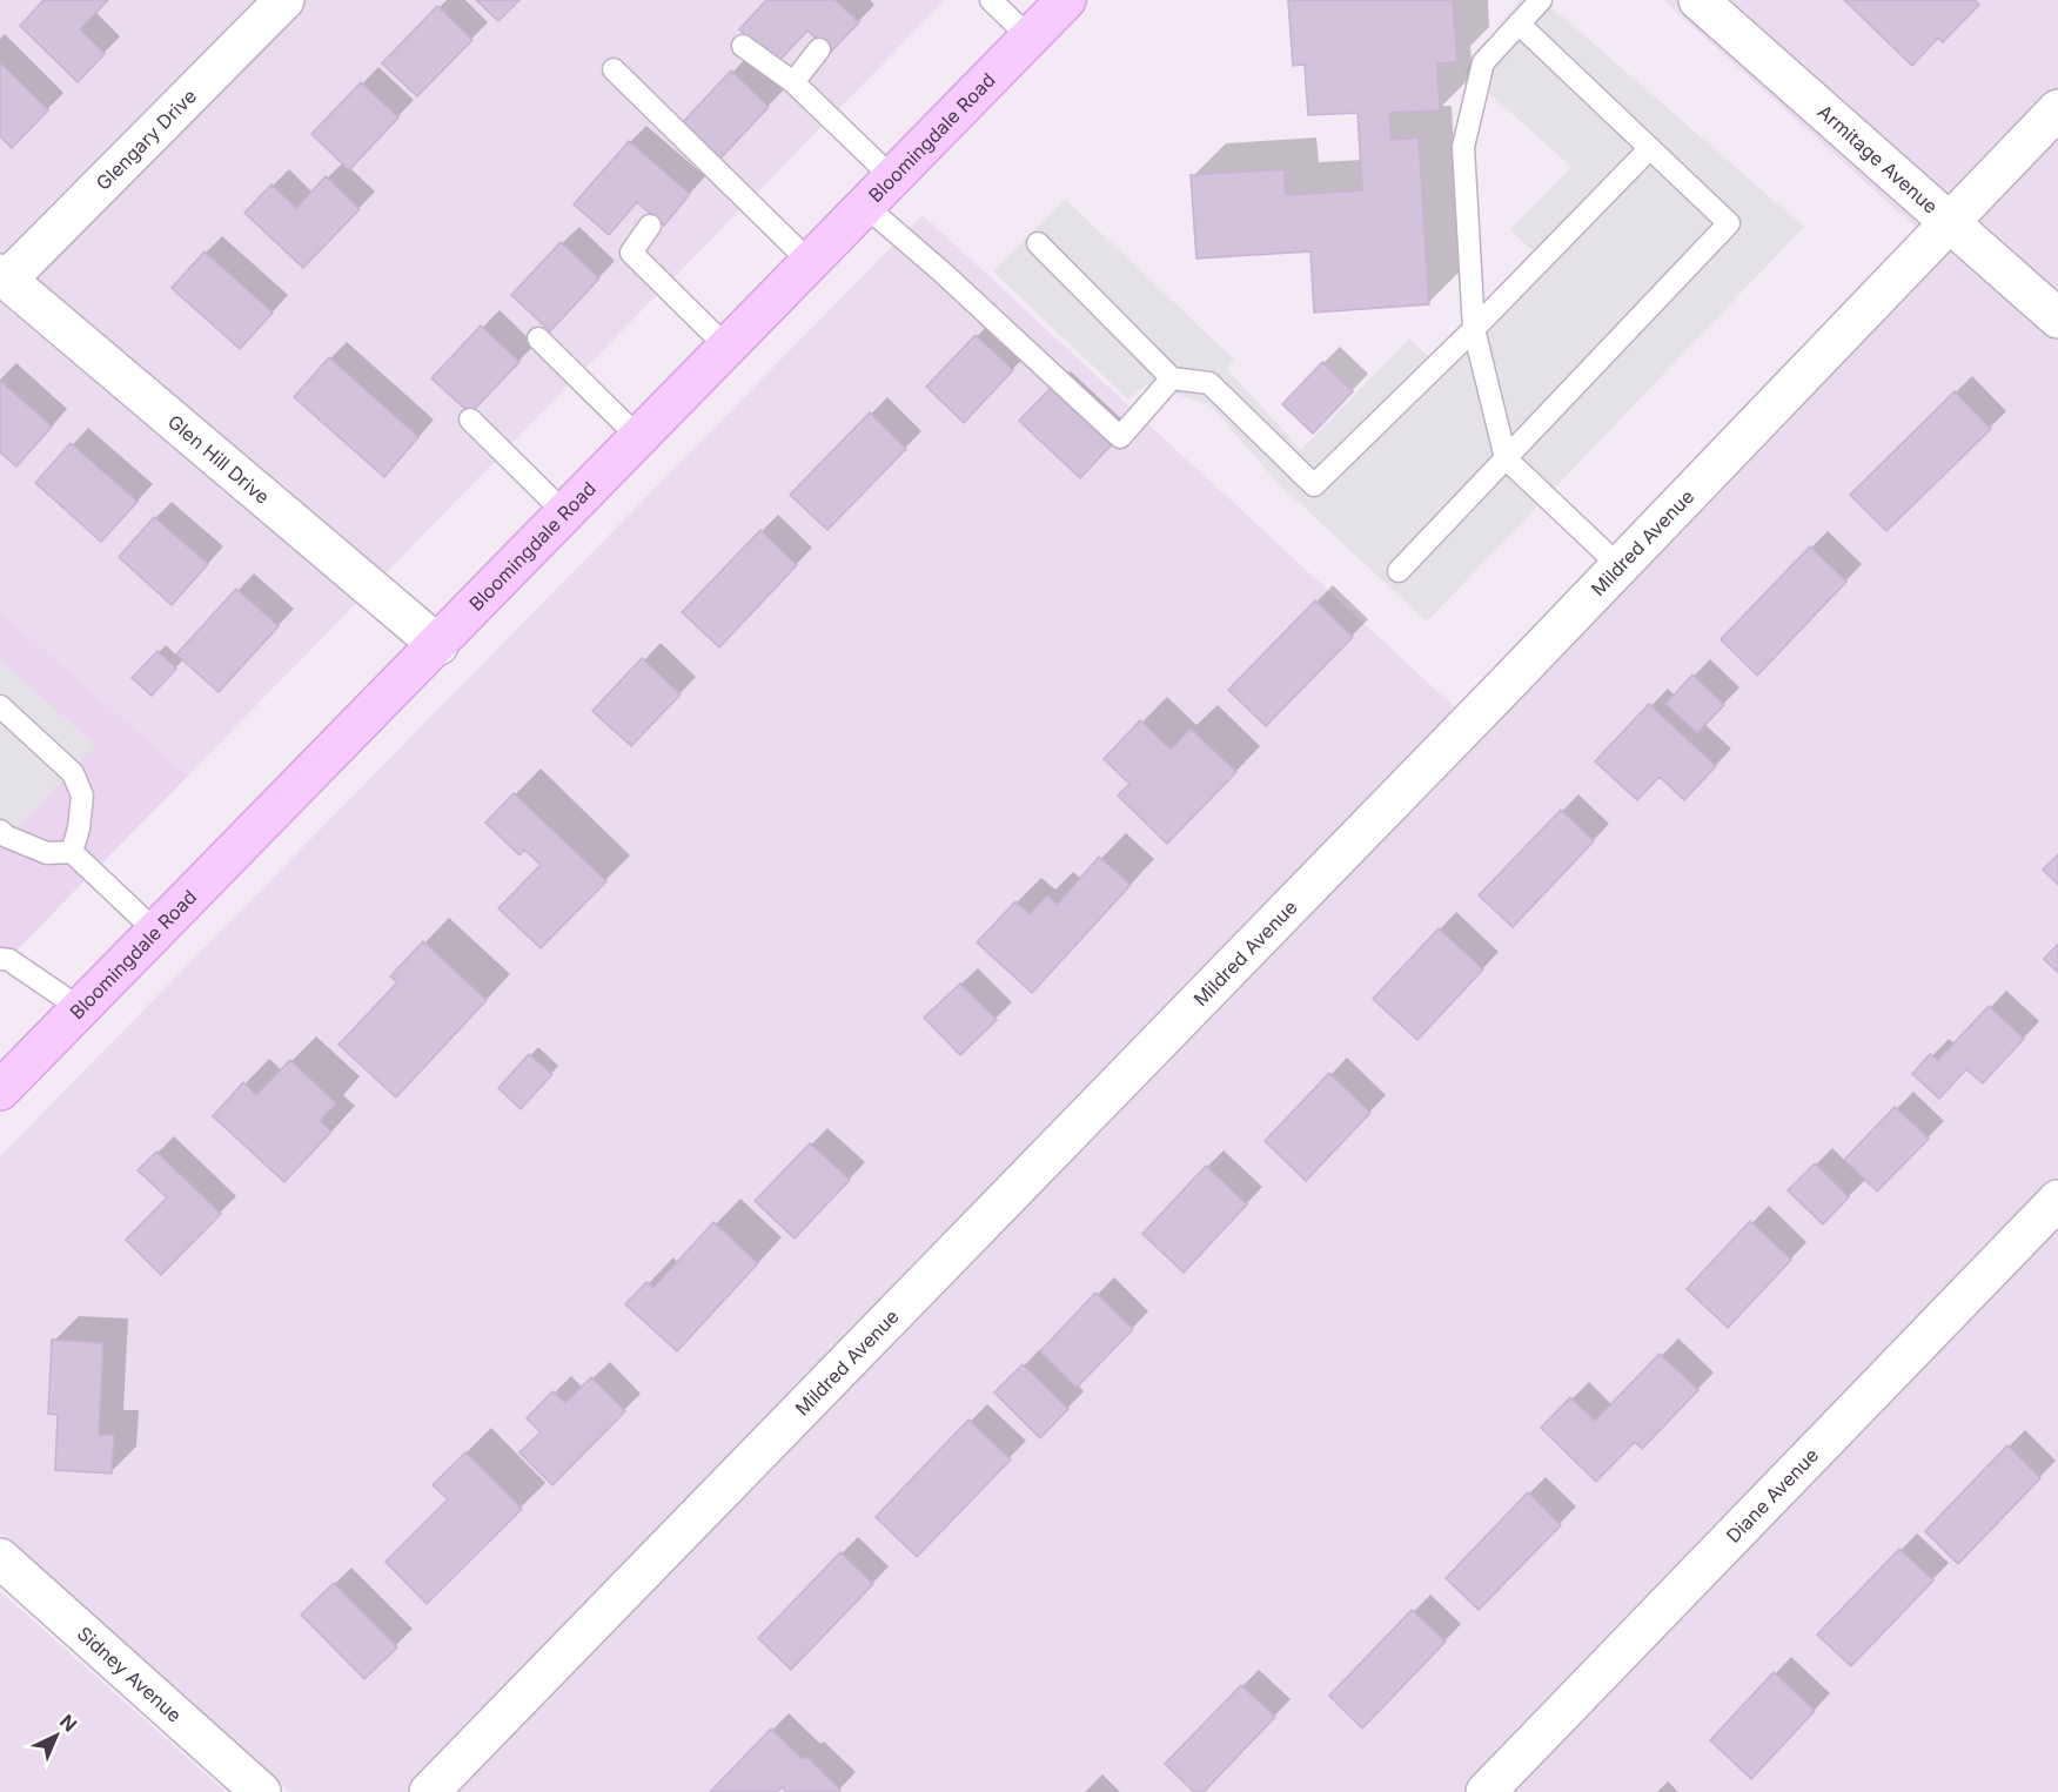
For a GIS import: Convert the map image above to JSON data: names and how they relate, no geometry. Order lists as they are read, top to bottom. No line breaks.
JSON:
{"streets":{"main road":["Bloomingdale Road"],"street":["Glengary Drive","Armitage Avenue","Glen Hill Drive","Mildred Avenue","Diane Avenue","Sidney Avenue"]},"crossings":[["Bloomingdale Road","Glen Hill Drive"],["Glengary Drive","Glen Hill Drive"],["Armitage Avenue","Mildred Avenue"]],"north":"top right"}
